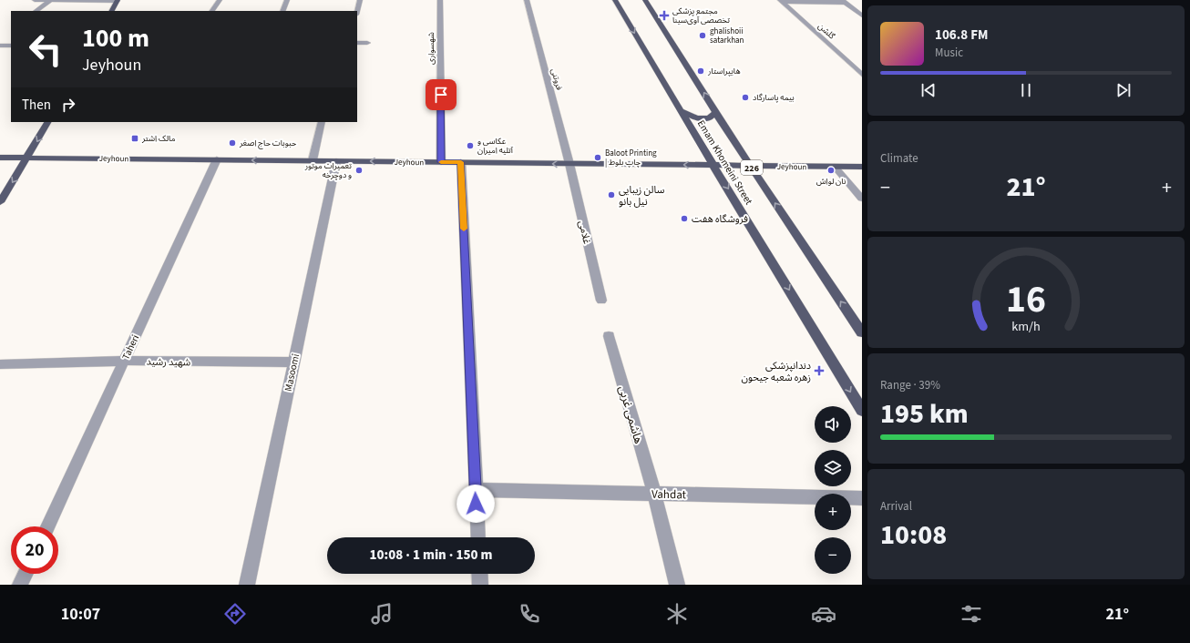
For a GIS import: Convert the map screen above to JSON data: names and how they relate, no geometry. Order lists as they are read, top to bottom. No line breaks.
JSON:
{"streets":{"main road":["Jeyhoun","Emam Khomeini Street","226"],"street":["گلشن","شهسواری","فروتنی","غلامی","Taheri","شهید رشید","Masoomi","هاشمی غربی","Vahdat"]},"crossings":[["شهسواری","Jeyhoun"],["فروتنی","Jeyhoun"],["فروتنی","غلامی"],["Jeyhoun","Emam Khomeini Street"],["Jeyhoun","غلامی"],["Jeyhoun","Taheri"],["Jeyhoun","Masoomi"],["Taheri","شهید رشید"],["شهید رشید","Masoomi"],["هاشمی غربی","Vahdat"]],"one_way":["Jeyhoun"],"places":{"health":["مجتمع پزشکی تخصصی آوی‌سینا","دندانپزشکی زهره شعبه جیحون"],"other":["ghalishoii satarkhan","هایپراستار","بیمه پاسارگاد","حبوبات حاج اصغر","عکاسی و آتلیه امیران","Baloot Printing | چاپ بلوط","تعمیرات موتور و دوچرخه","نان لواش","سالن زیبایی نیل بانو","فروشگاه هفت"],"transit":["مالک اشتر"]},"page":{"turn":["100 m","Jeyhoun"],"song":["106.8 FM","Music"],"then":"Then","tile":["Climate",["Range · 39%","195 km"],["Arrival","10:08"]],"heat":["−","21°","+"],"map_buttons":["+","−"],"limit":"20","trip":"10:08 · 1 min · 150 m","tabs":["10:07","21°"],"gauge":["16","km/h"]}}
